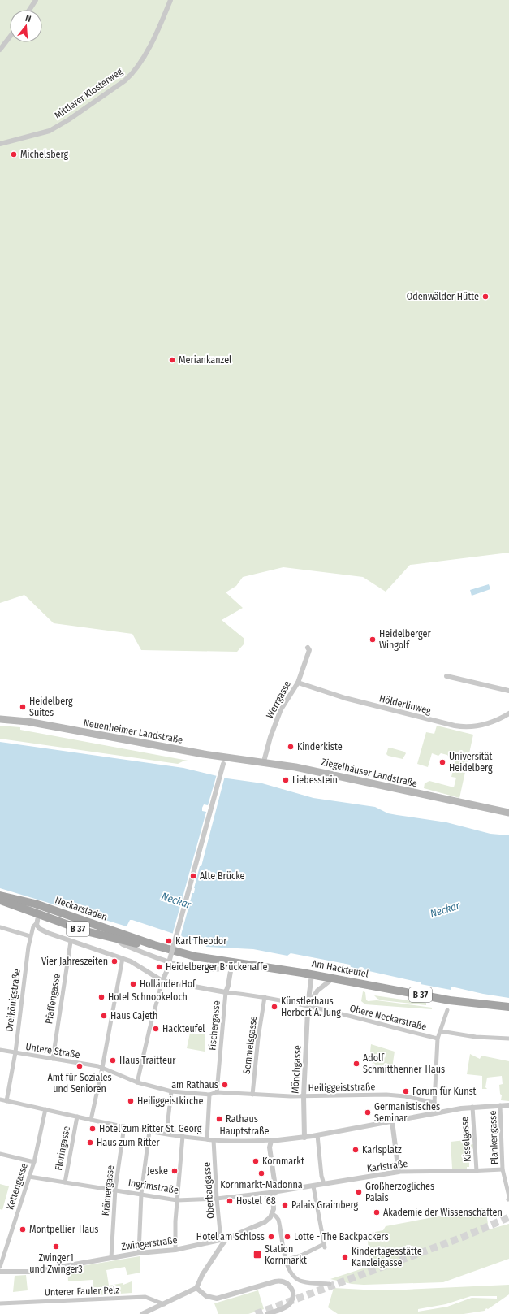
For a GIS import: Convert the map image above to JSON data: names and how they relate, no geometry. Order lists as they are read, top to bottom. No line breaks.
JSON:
{"streets":{"main road":["Neuenheimer Landstraße","Ziegelhäuser Landstraße","Neckarstaden","B 37","Am Hackteufel"],"street":["Mittlerer Klosterweg","Werrgasse","Hölderlinweg","Pfaffengasse","Dreikönigstraße","Obere Neckarstraße","Fischergasse","Semmelsgasse","Untere Straße","Mönchgasse","Heiliggeiststraße","Hauptstraße","Plankengasse","Kisselgasse","Floringasse","Karlstraße","Kettengasse","Ingrimstraße","Krämergasse","Oberbadgasse","Zwingerstraße","Unterer Fauler Pelz"]},"crossings":[["Werrgasse","Hölderlinweg"],["Werrgasse","Ziegelhäuser Landstraße"],["Neuenheimer Landstraße","Ziegelhäuser Landstraße"],["Neckarstaden","Am Hackteufel"],["Am Hackteufel","Fischergasse"],["Am Hackteufel","Mönchgasse"],["Pfaffengasse","Obere Neckarstraße"],["Pfaffengasse","Untere Straße"],["Dreikönigstraße","Obere Neckarstraße"],["Dreikönigstraße","Untere Straße"],["Dreikönigstraße","Hauptstraße"],["Obere Neckarstraße","Fischergasse"],["Obere Neckarstraße","Semmelsgasse"],["Obere Neckarstraße","Mönchgasse"],["Fischergasse","Heiliggeiststraße"],["Semmelsgasse","Heiliggeiststraße"],["Untere Straße","Heiliggeiststraße"],["Mönchgasse","Heiliggeiststraße"],["Mönchgasse","Hauptstraße"],["Hauptstraße","Plankengasse"],["Hauptstraße","Kisselgasse"],["Hauptstraße","Floringasse"],["Hauptstraße","Kettengasse"],["Hauptstraße","Krämergasse"],["Hauptstraße","Oberbadgasse"],["Plankengasse","Karlstraße"],["Kisselgasse","Karlstraße"],["Floringasse","Ingrimstraße"],["Karlstraße","Ingrimstraße"],["Kettengasse","Ingrimstraße"],["Ingrimstraße","Krämergasse"],["Ingrimstraße","Oberbadgasse"],["Krämergasse","Zwingerstraße"],["Oberbadgasse","Zwingerstraße"]],"water":["Neckar"],"places":{"other":["Michelsberg","Odenwälder Hütte","Meriankanzel","Heidelberger Wingolf","Heidelberg Suites","Kinderkiste","Universität Heidelberg","Liebesstein","Alte Brücke","Karl Theodor","Vier Jahreszeiten","Heidelberger Brückenaffe","Holländer Hof","Hotel Schnookeloch","Künstlerhaus Herbert A. Jung","Haus Cajeth","Hackteufel","Haus Traitteur","Adolf Schmitthenner-Haus","Amt für Soziales und Senioren","am Rathaus","Forum für Kunst","Heiliggeistkirche","Germanistisches Seminar","Rathaus","Hotel zum Ritter St. Georg","Haus zum Ritter","Karlsplatz","Kornmarkt","Jeske","Kornmarkt-Madonna","Großherzogliches Palais","Hostel ’68","Palais Graimberg","Akademie der Wissenschaften","Montpellier-Haus","Hotel am Schloss","Lotte - The Backpackers","Zwinger1 und Zwinger3","Kindertagesstätte Kanzleigasse"],"transit":["Station Kornmarkt"]},"north":"top"}
